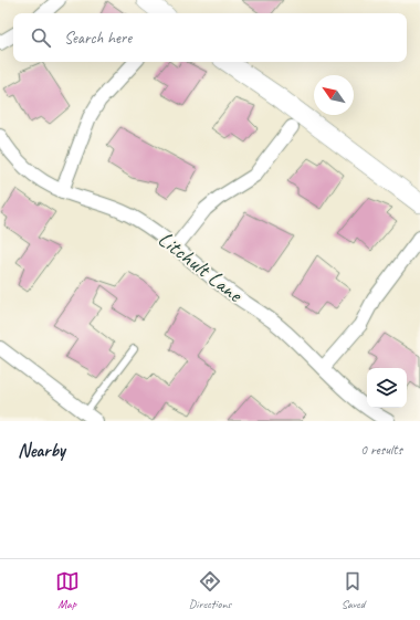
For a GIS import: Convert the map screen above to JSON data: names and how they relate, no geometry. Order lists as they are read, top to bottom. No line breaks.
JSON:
{"streets":{"street":["Litchult Lane"]},"north":"top left","page":{"search":"Search here","heading":["Nearby","0 results"],"nav":["Map","Directions","Saved"]}}
